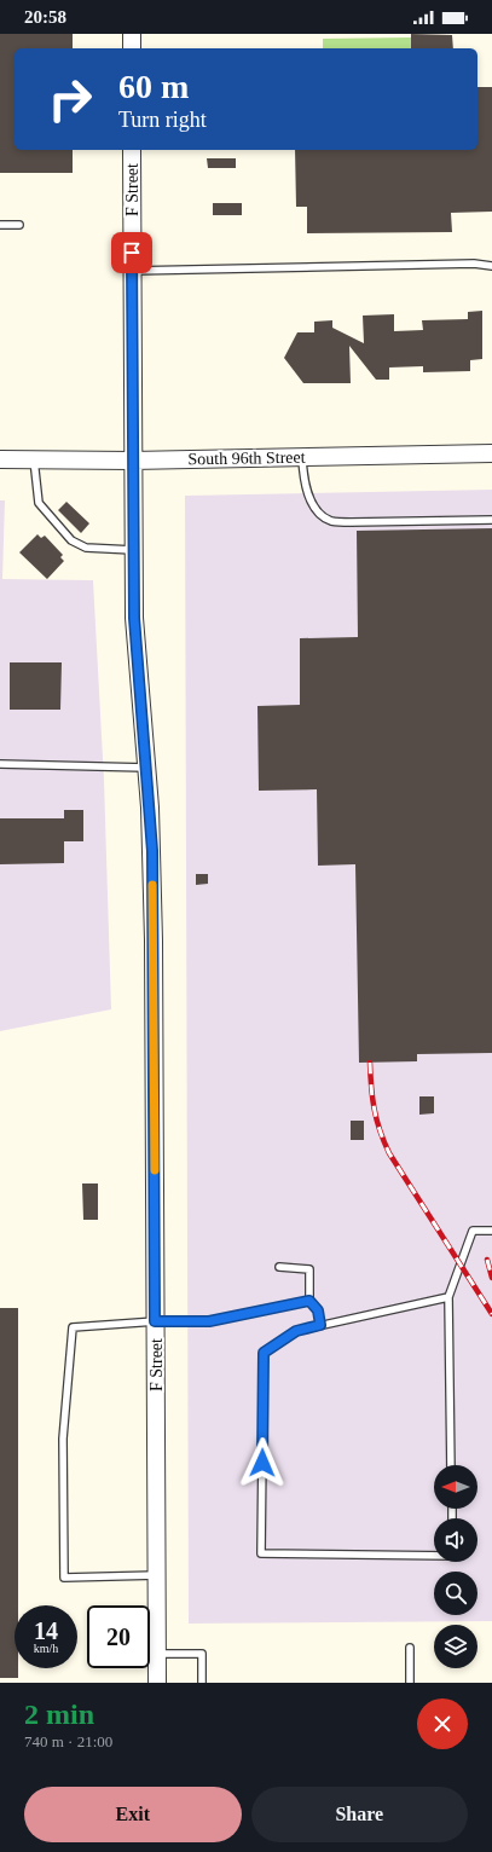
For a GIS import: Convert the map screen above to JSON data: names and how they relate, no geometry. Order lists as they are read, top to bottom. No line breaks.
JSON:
{"streets":{"street":["F Street","South 96th Street"]},"crossings":[["F Street","South 96th Street"]],"north":"left","page":{"status":"20:58","turn":["60 m","Turn right"],"speed":"14 km/h","limit":"20","heading":["2 min","740 m · 21:00"],"buttons":["Exit","Share"]}}
